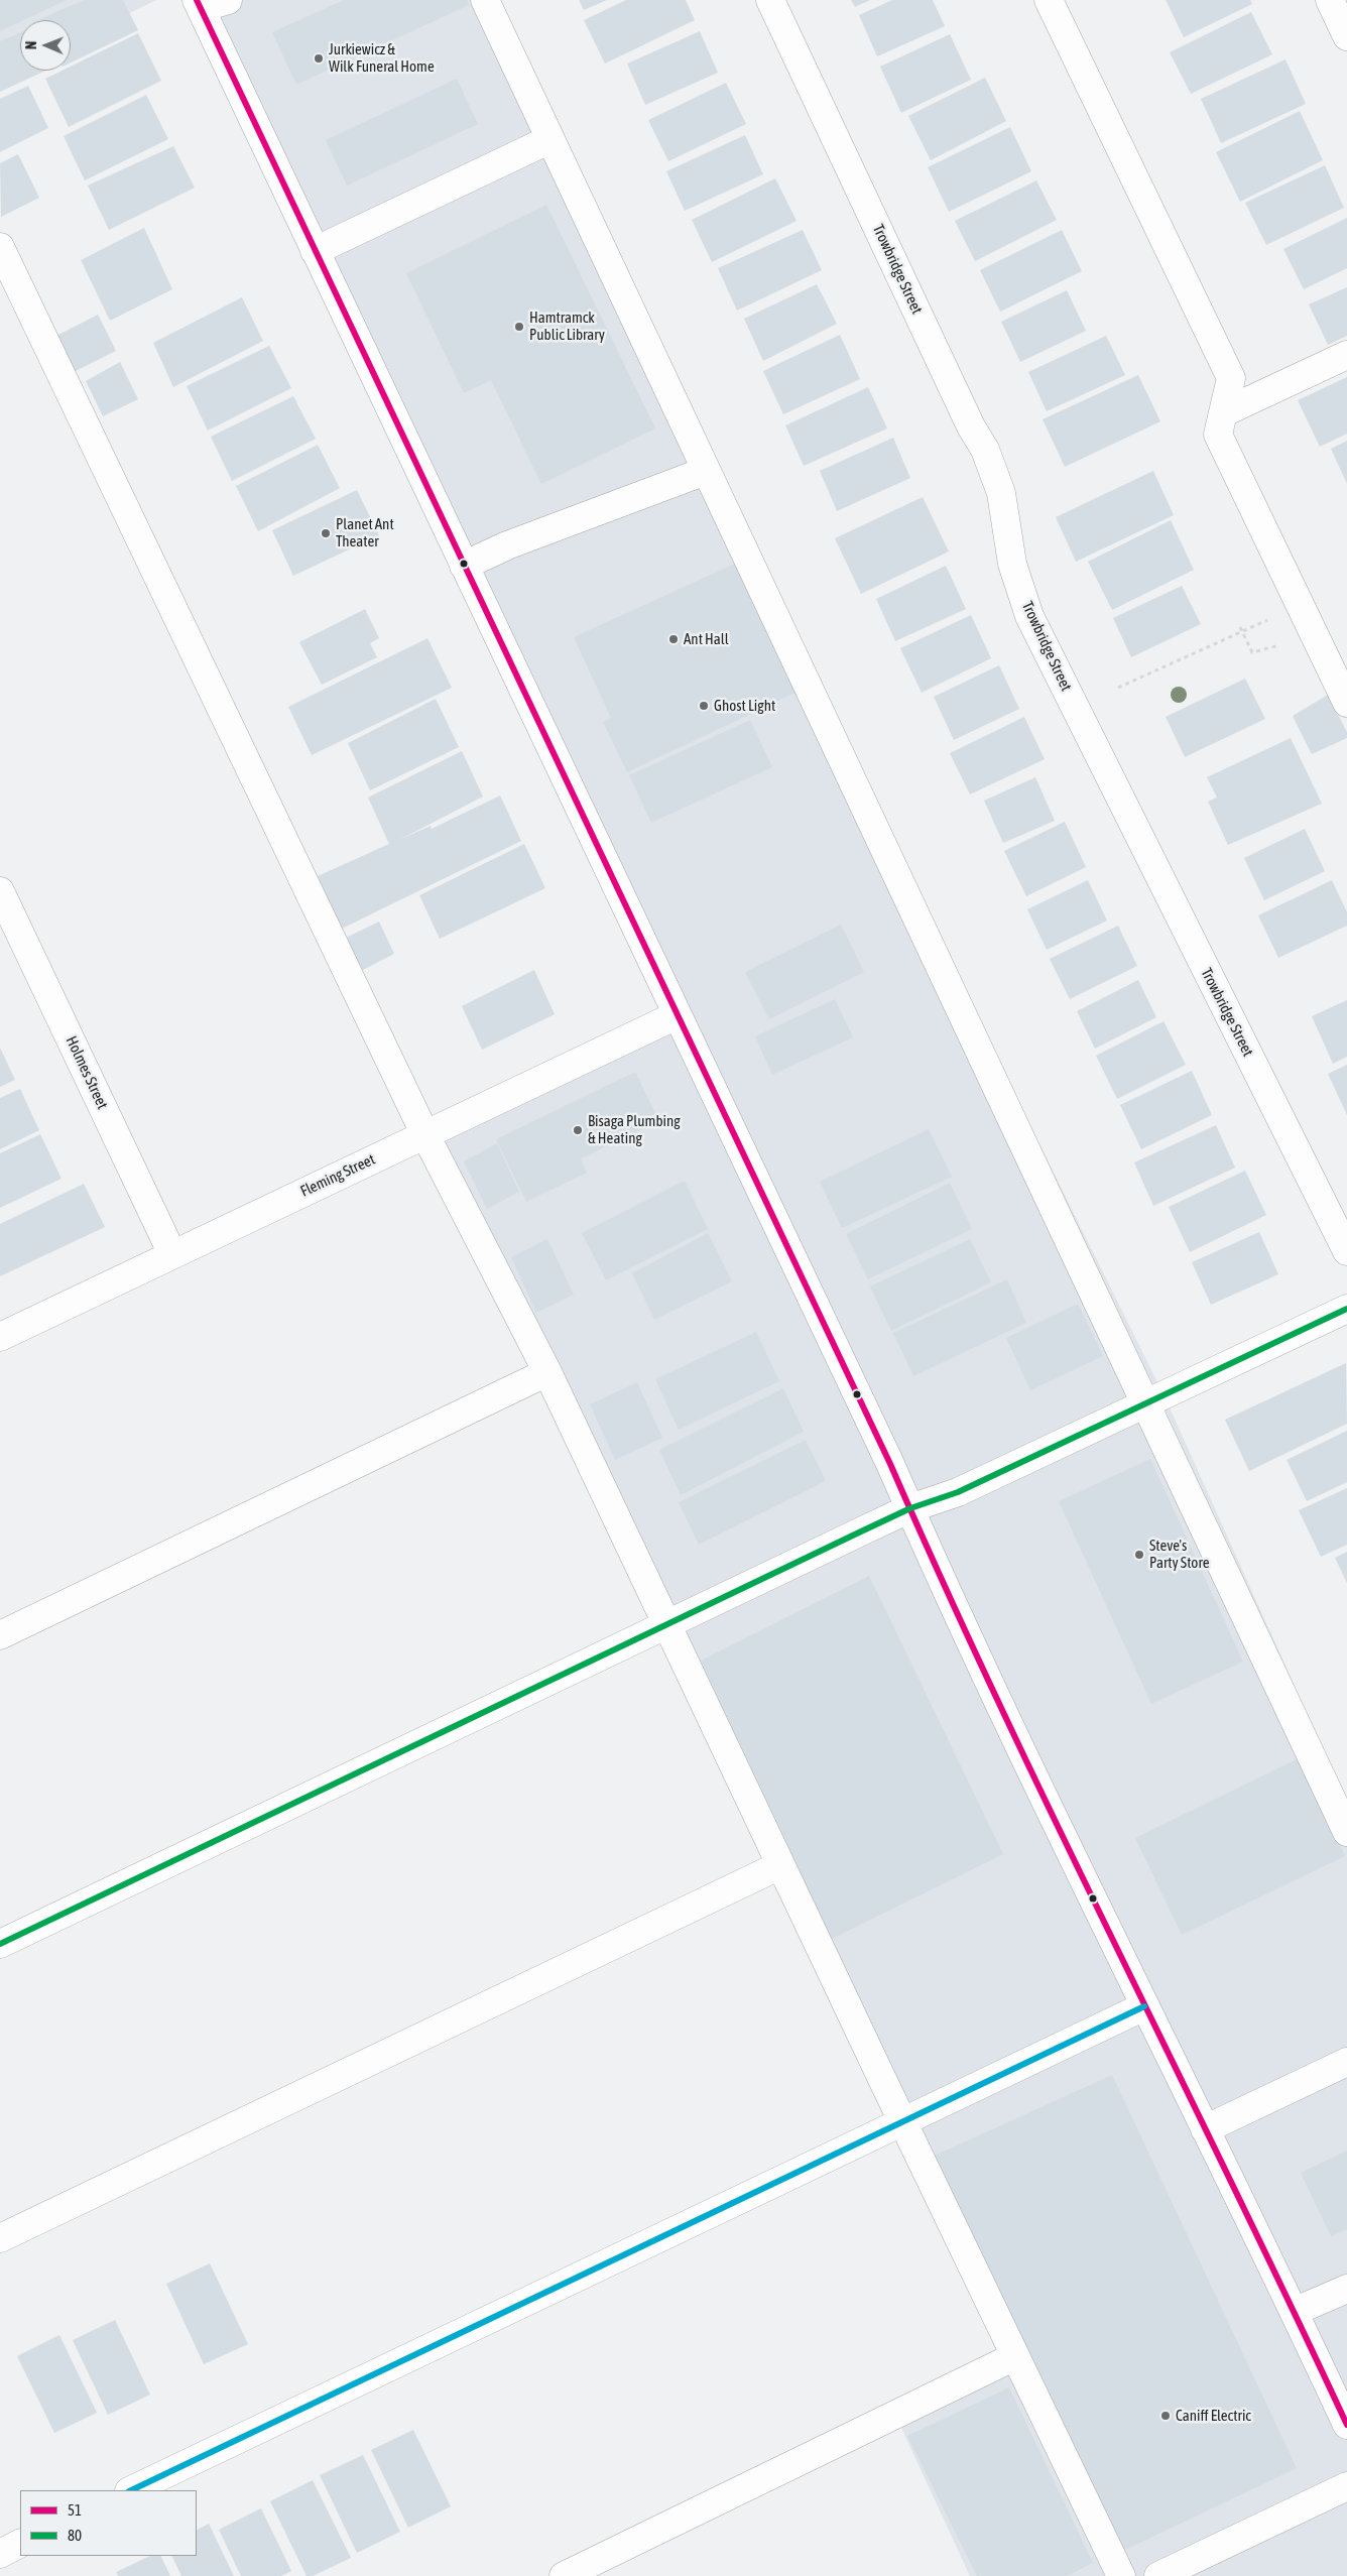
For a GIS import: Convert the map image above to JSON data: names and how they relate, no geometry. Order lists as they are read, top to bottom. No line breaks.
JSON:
{"streets":{"street":["Trowbridge Street","Holmes Street","Fleming Street"]},"crossings":[["Holmes Street","Fleming Street"]],"places":["Jurkiewicz & Wilk Funeral Home","Hamtramck Public Library","Planet Ant Theater","Ant Hall","Ghost Light","Bisaga Plumbing & Heating","Steve's Party Store","Caniff Electric"],"lines":["transit line 51","transit line 80"],"legend":["51","80"],"north":"left"}
